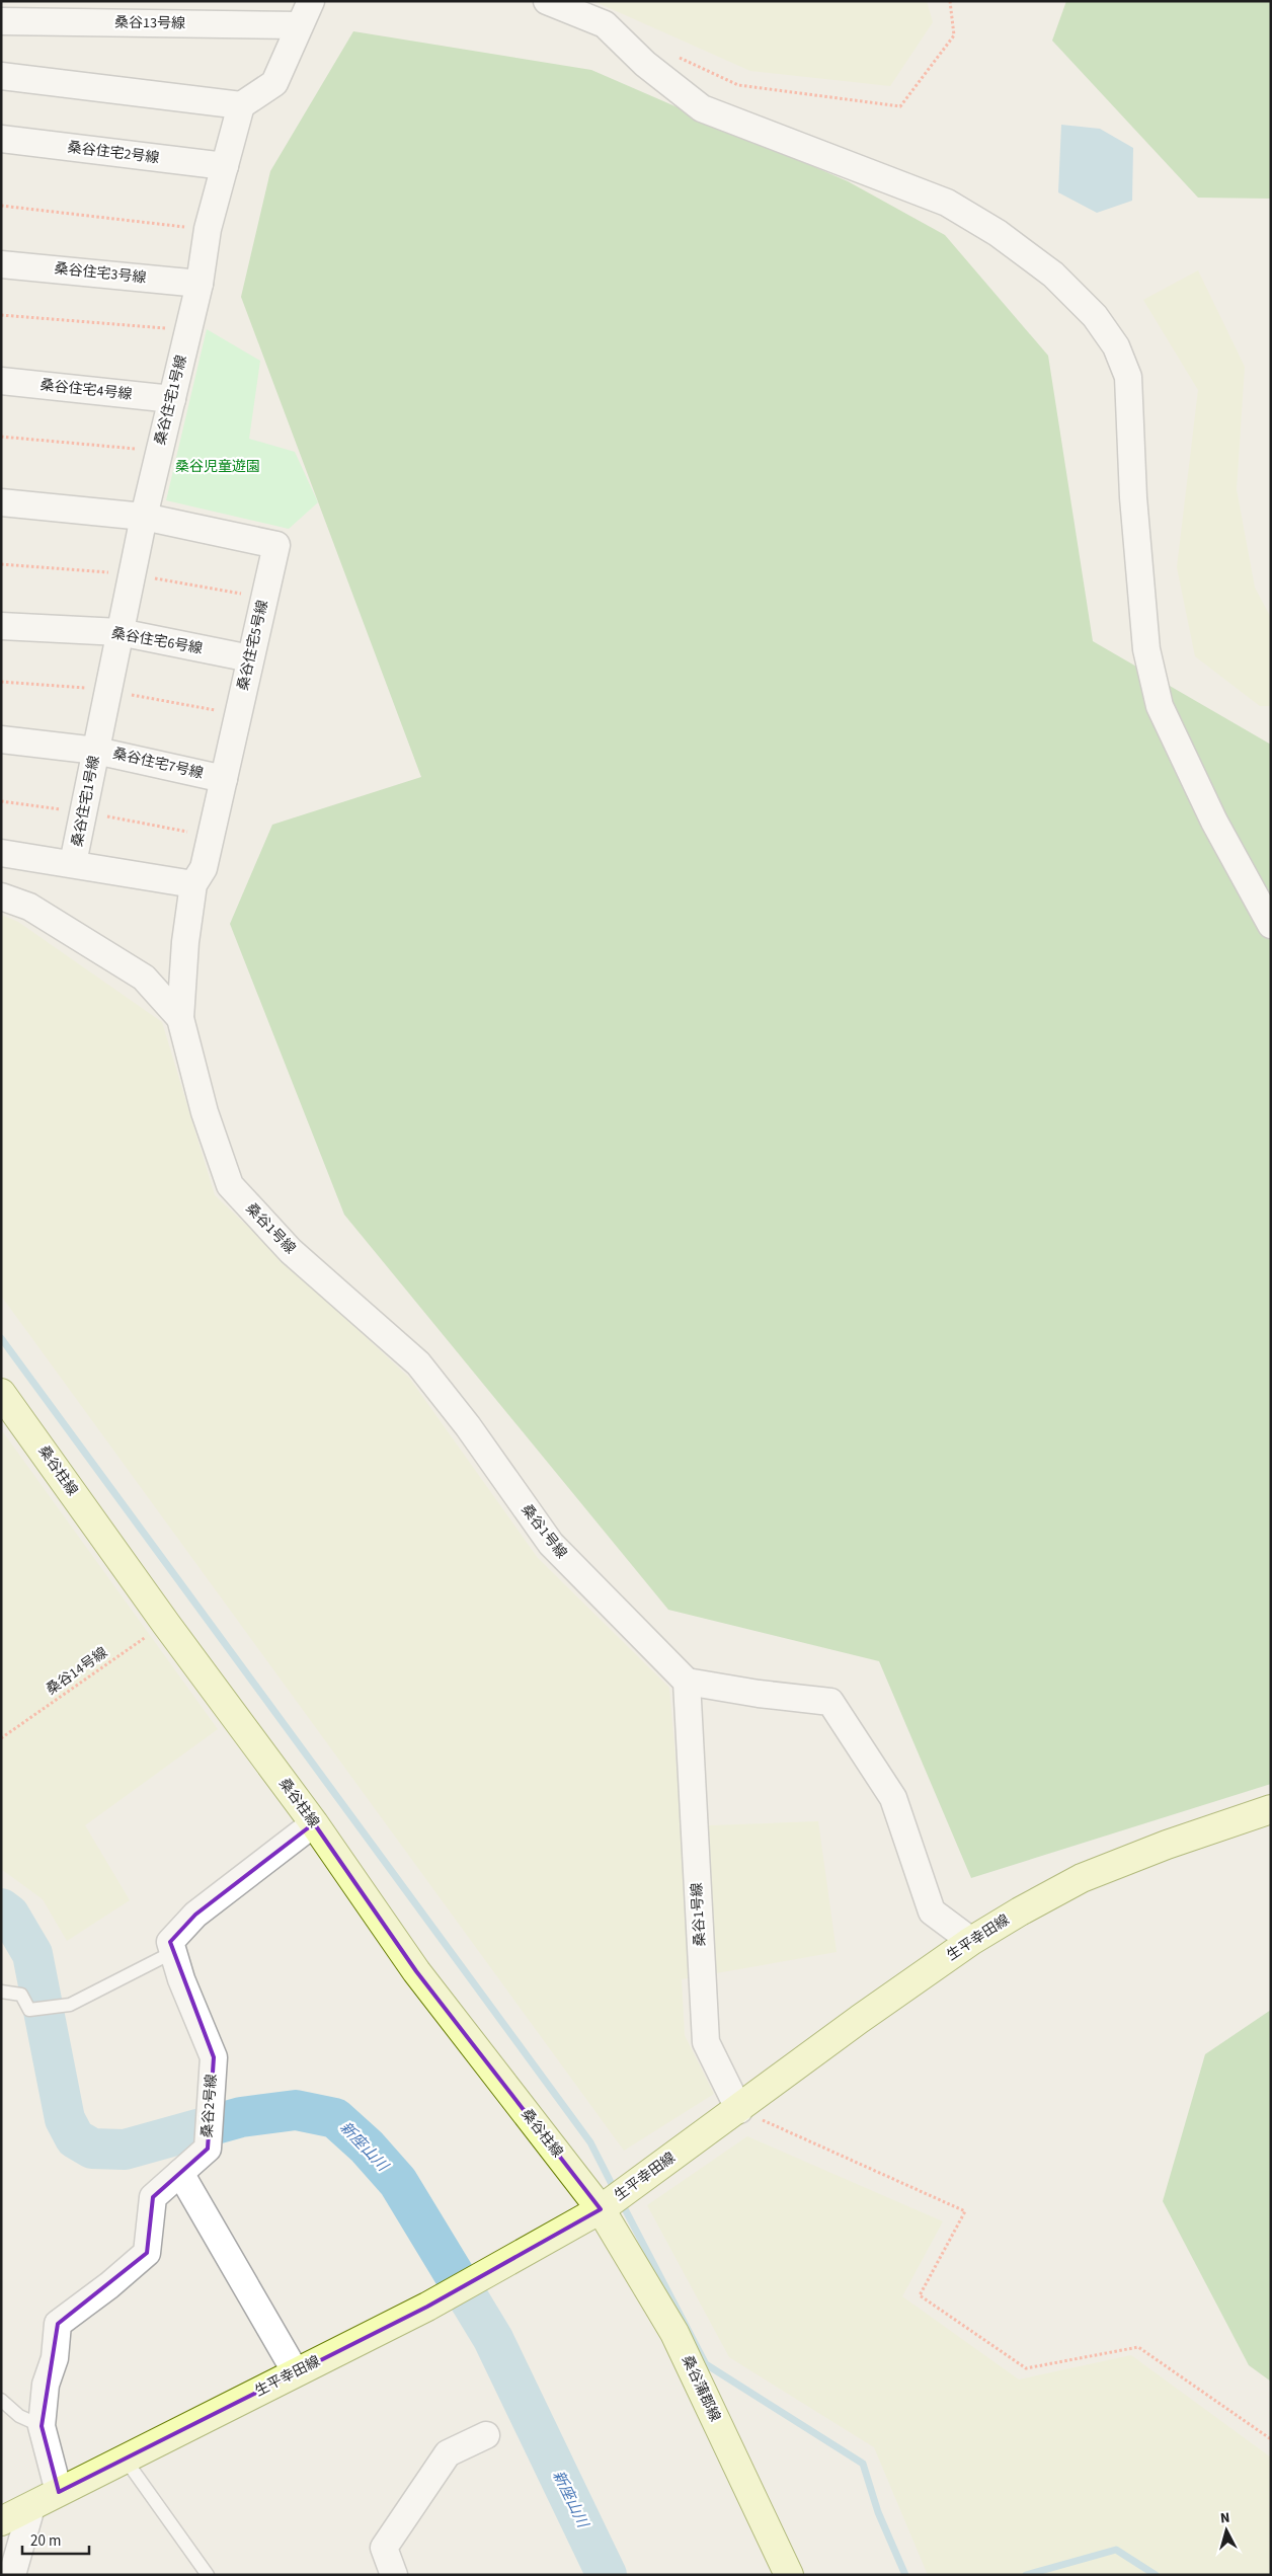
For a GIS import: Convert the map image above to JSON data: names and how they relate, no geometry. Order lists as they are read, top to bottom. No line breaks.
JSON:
{"streets":{"main road":["桑谷柱線","生平幸田線","桑谷蒲郡線"],"street":["桑谷13号線","桑谷住宅2号線","桑谷住宅3号線","桑谷住宅4号線","桑谷住宅1号線","桑谷住宅6号線","桑谷住宅5号線","桑谷住宅7号線","桑谷1号線","桑谷2号線"],"path":["桑谷14号線"]},"crossings":[["桑谷住宅2号線","桑谷住宅1号線"],["桑谷住宅3号線","桑谷住宅1号線"],["桑谷住宅4号線","桑谷住宅1号線"],["桑谷住宅1号線","桑谷住宅6号線"],["桑谷住宅1号線","桑谷住宅5号線"],["桑谷住宅1号線","桑谷住宅7号線"],["桑谷住宅6号線","桑谷住宅5号線"],["桑谷住宅5号線","桑谷住宅7号線"],["桑谷住宅5号線","桑谷1号線"],["桑谷1号線","生平幸田線"],["桑谷柱線","桑谷14号線"],["桑谷柱線","生平幸田線"],["桑谷柱線","桑谷蒲郡線"],["生平幸田線","桑谷蒲郡線"]],"water":["新座山川"],"parks":["桑谷児童遊園"],"scale_bar":"20 m","north":"top"}
